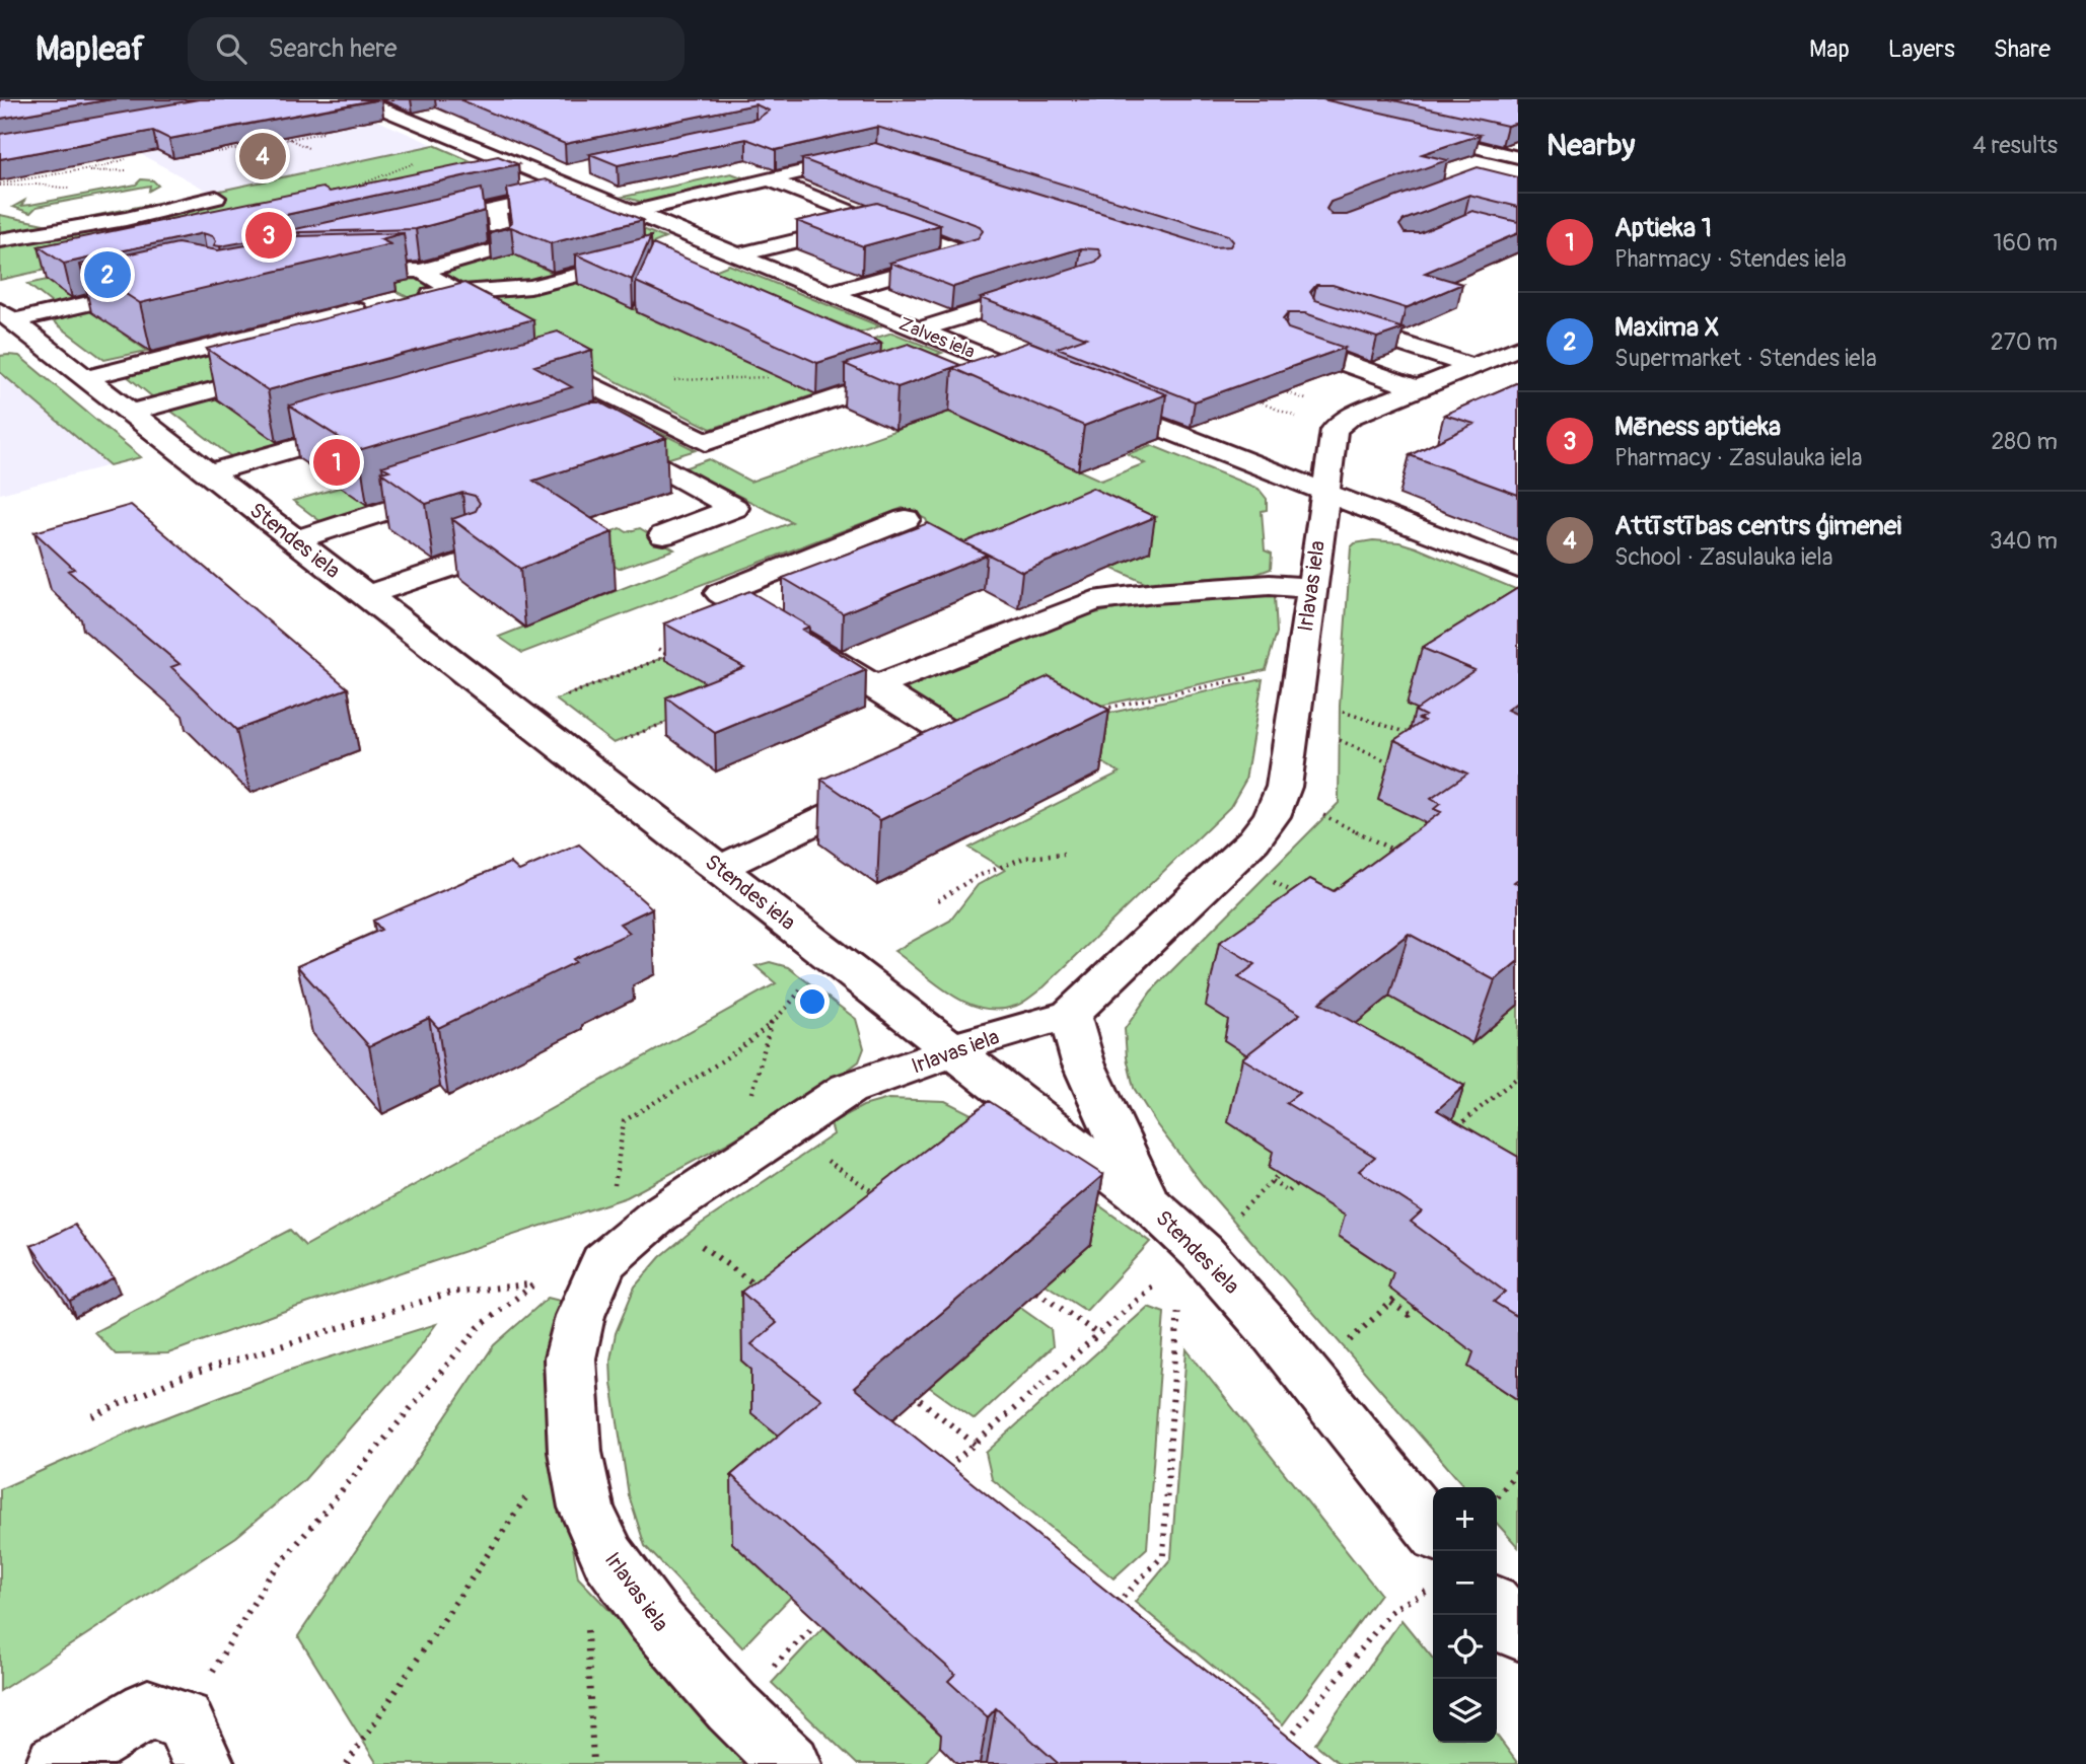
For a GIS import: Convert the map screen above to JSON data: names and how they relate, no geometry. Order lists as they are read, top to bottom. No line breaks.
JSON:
{"streets":{"street":["Zalves iela","Stendes iela","Irlavas iela"]},"crossings":[["Stendes iela","Irlavas iela"]],"page":{"header":"Mapleaf","search":"Search here","nav":["Map","Layers","Share"],"heading":["Nearby","4 results"],"pins":["4","3","2","1"],"list":[{"mark":"1","name":"Aptieka 1","note":"Pharmacy · Stendes iela","value":"160 m"},{"mark":"2","name":"Maxima X","note":"Supermarket · Stendes iela","value":"270 m"},{"mark":"3","name":"Mēness aptieka","note":"Pharmacy · Zasulauka iela","value":"280 m"},{"mark":"4","name":"Attīstības centrs ģimenei","note":"School · Zasulauka iela","value":"340 m"}],"map_buttons":["+","−"]}}
